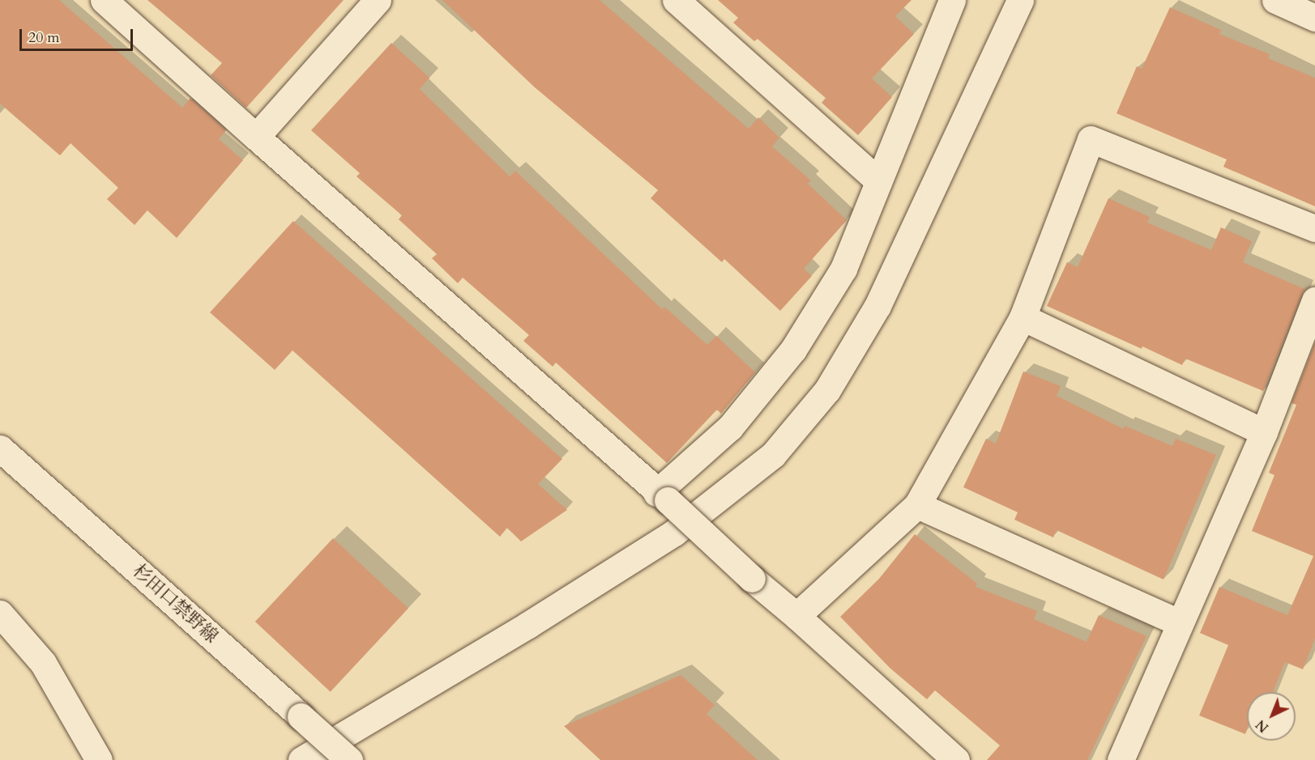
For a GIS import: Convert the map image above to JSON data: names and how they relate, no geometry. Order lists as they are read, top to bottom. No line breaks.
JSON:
{"streets":{"street":["杉田口禁野線"]},"scale_bar":"20 m","north":"bottom left"}
